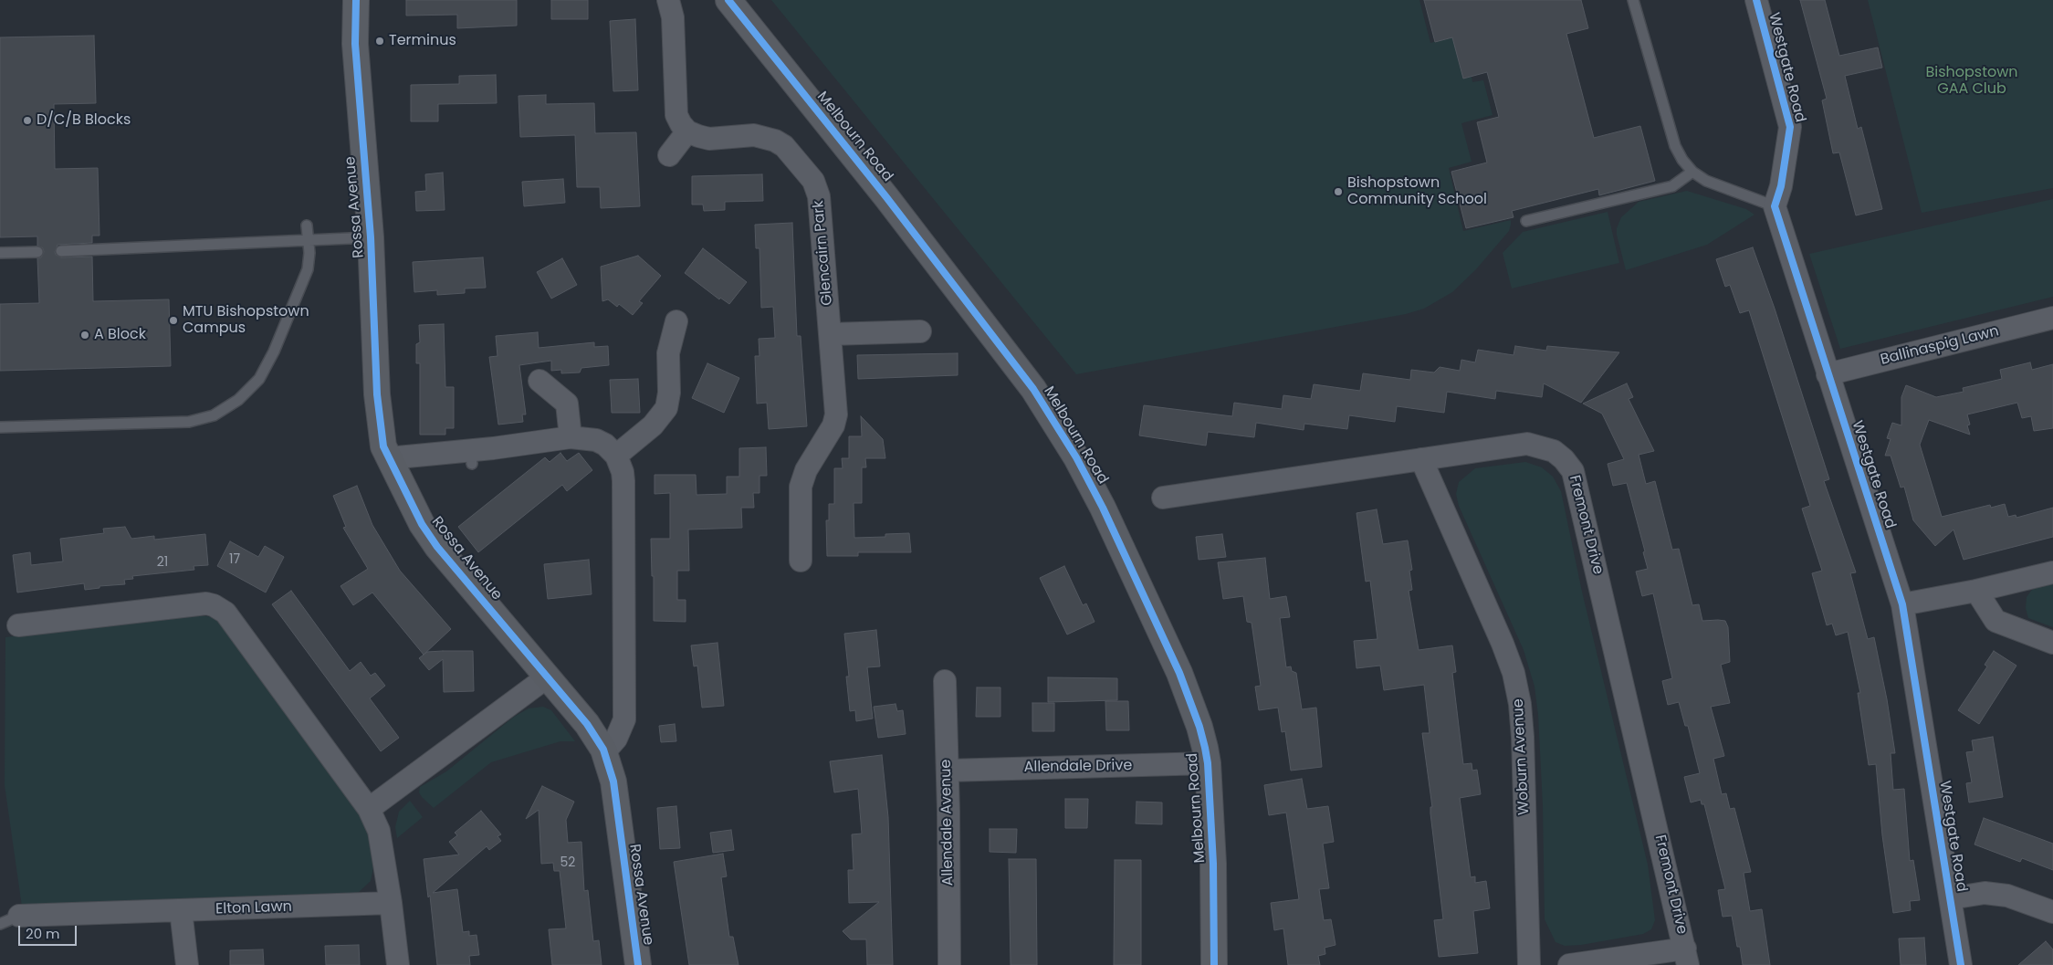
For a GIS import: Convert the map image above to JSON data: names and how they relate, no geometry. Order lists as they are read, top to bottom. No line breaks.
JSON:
{"streets":{"street":["Westgate Road","Melbourn Road","Rossa Avenue","Glencairn Park","Ballinaspig Lawn","Fremont Drive","Woburn Avenue","Allendale Drive","Allendale Avenue","Elton Lawn"]},"crossings":[["Westgate Road","Ballinaspig Lawn"],["Melbourn Road","Allendale Drive"],["Fremont Drive","Woburn Avenue"],["Allendale Drive","Allendale Avenue"]],"parks":["Bishopstown GAA Club"],"places":["Terminus","D/C/B Blocks","Bishopstown Community School","MTU Bishopstown Campus","A Block"],"house_numbers":["17","21","52"],"scale_bar":"20 m"}
